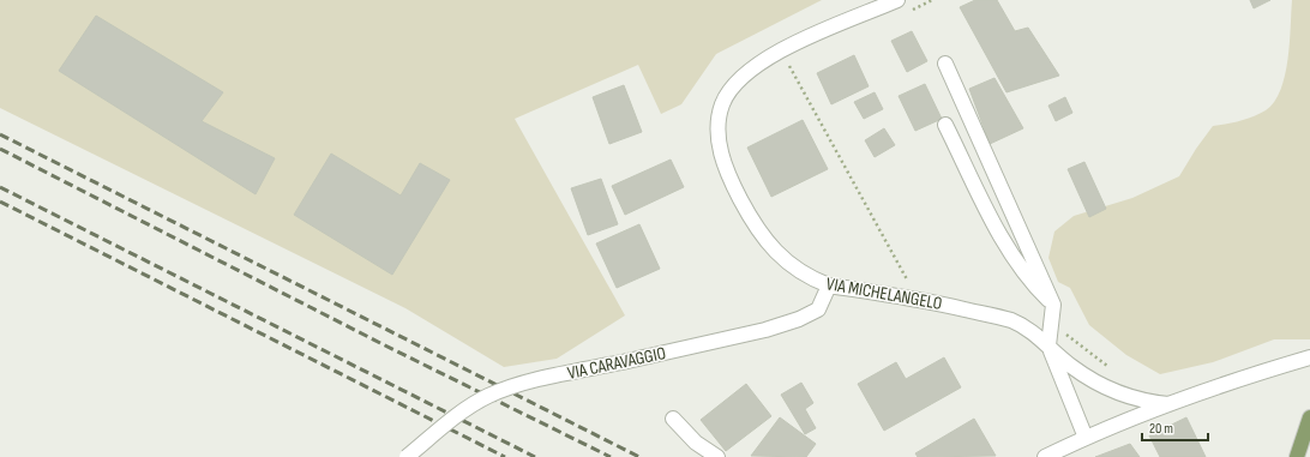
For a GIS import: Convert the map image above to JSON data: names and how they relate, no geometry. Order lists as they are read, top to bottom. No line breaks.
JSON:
{"streets":{"street":["VIA MICHELANGELO","VIA CARAVAGGIO"]},"crossings":[["VIA MICHELANGELO","VIA CARAVAGGIO"]],"scale_bar":"20 m"}
